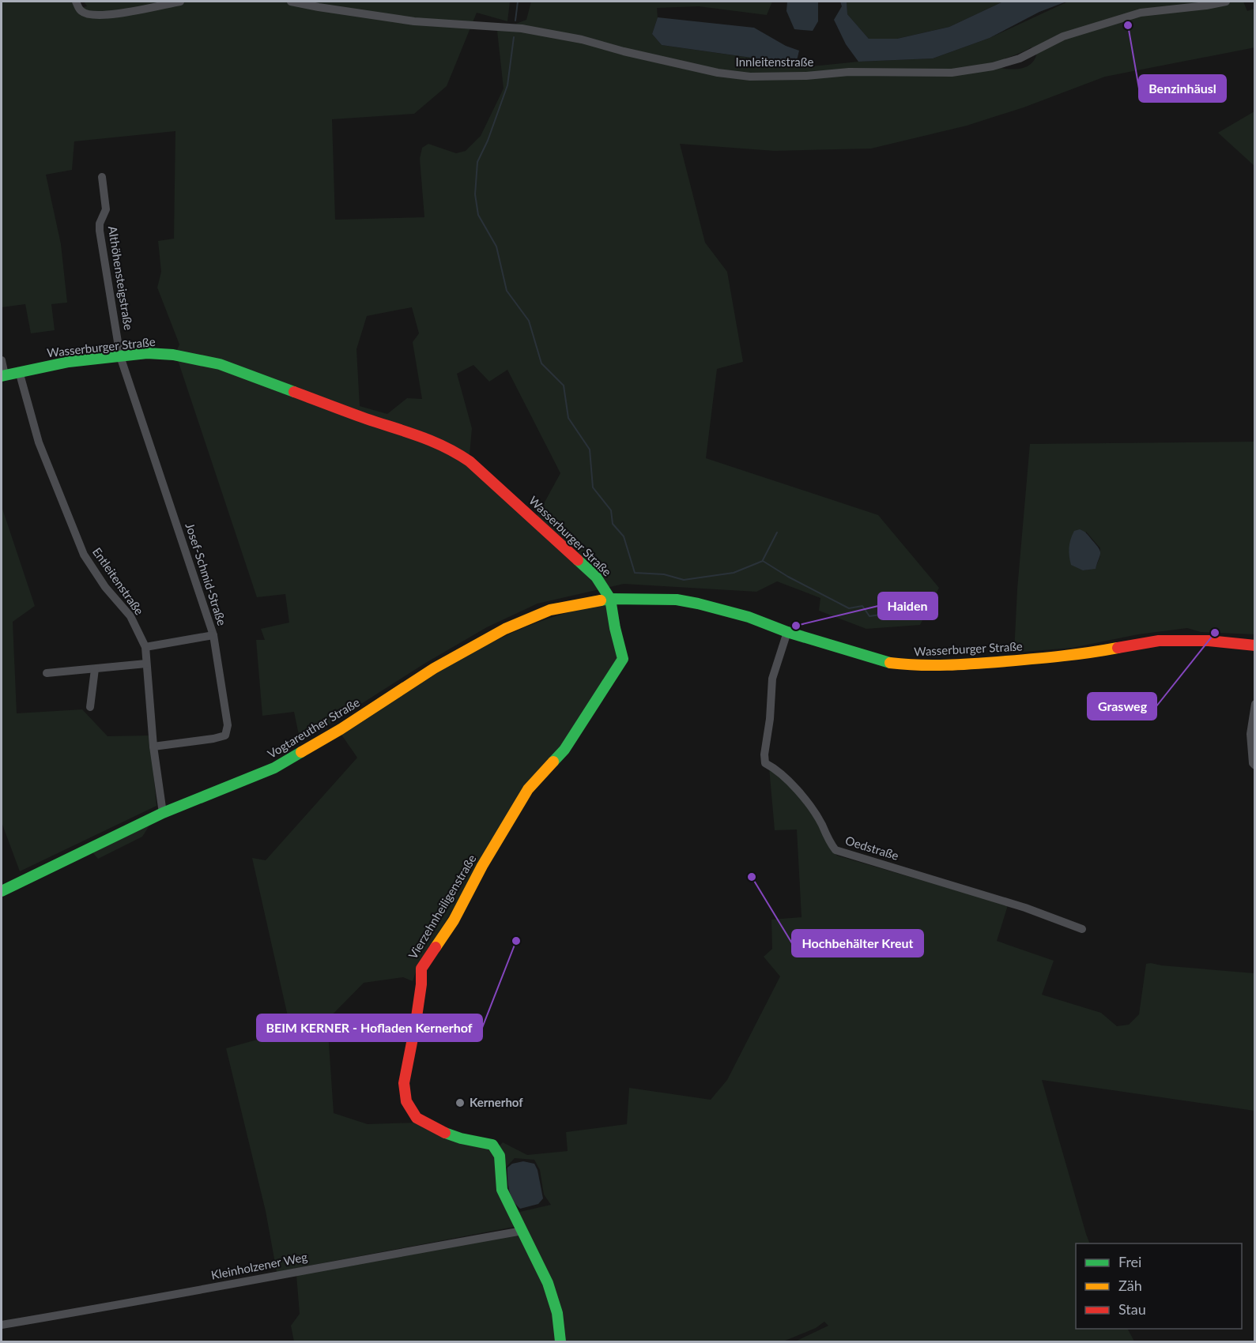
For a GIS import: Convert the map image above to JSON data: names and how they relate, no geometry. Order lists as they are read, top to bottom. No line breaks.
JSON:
{"streets":{"street":["Innleitenstraße","Althöhensteigstraße","Wasserburger Straße","Josef-Schmid-Straße","Entleitenstraße","Vogtareuther Straße","Oedstraße","Vierzehnheiligenstraße","Kleinholzener Weg"]},"crossings":[["Althöhensteigstraße","Wasserburger Straße"],["Althöhensteigstraße","Josef-Schmid-Straße"],["Wasserburger Straße","Josef-Schmid-Straße"],["Wasserburger Straße","Entleitenstraße"],["Wasserburger Straße","Vogtareuther Straße"],["Wasserburger Straße","Oedstraße"],["Wasserburger Straße","Vierzehnheiligenstraße"],["Josef-Schmid-Straße","Entleitenstraße"],["Entleitenstraße","Vogtareuther Straße"],["Vogtareuther Straße","Vierzehnheiligenstraße"],["Vierzehnheiligenstraße","Kleinholzener Weg"]],"places":["Benzinhäusl","Haiden","Grasweg","Hochbehälter Kreut","BEIM KERNER - Hofladen Kernerhof","Kernerhof"],"legend":["Frei","Zäh","Stau"]}
